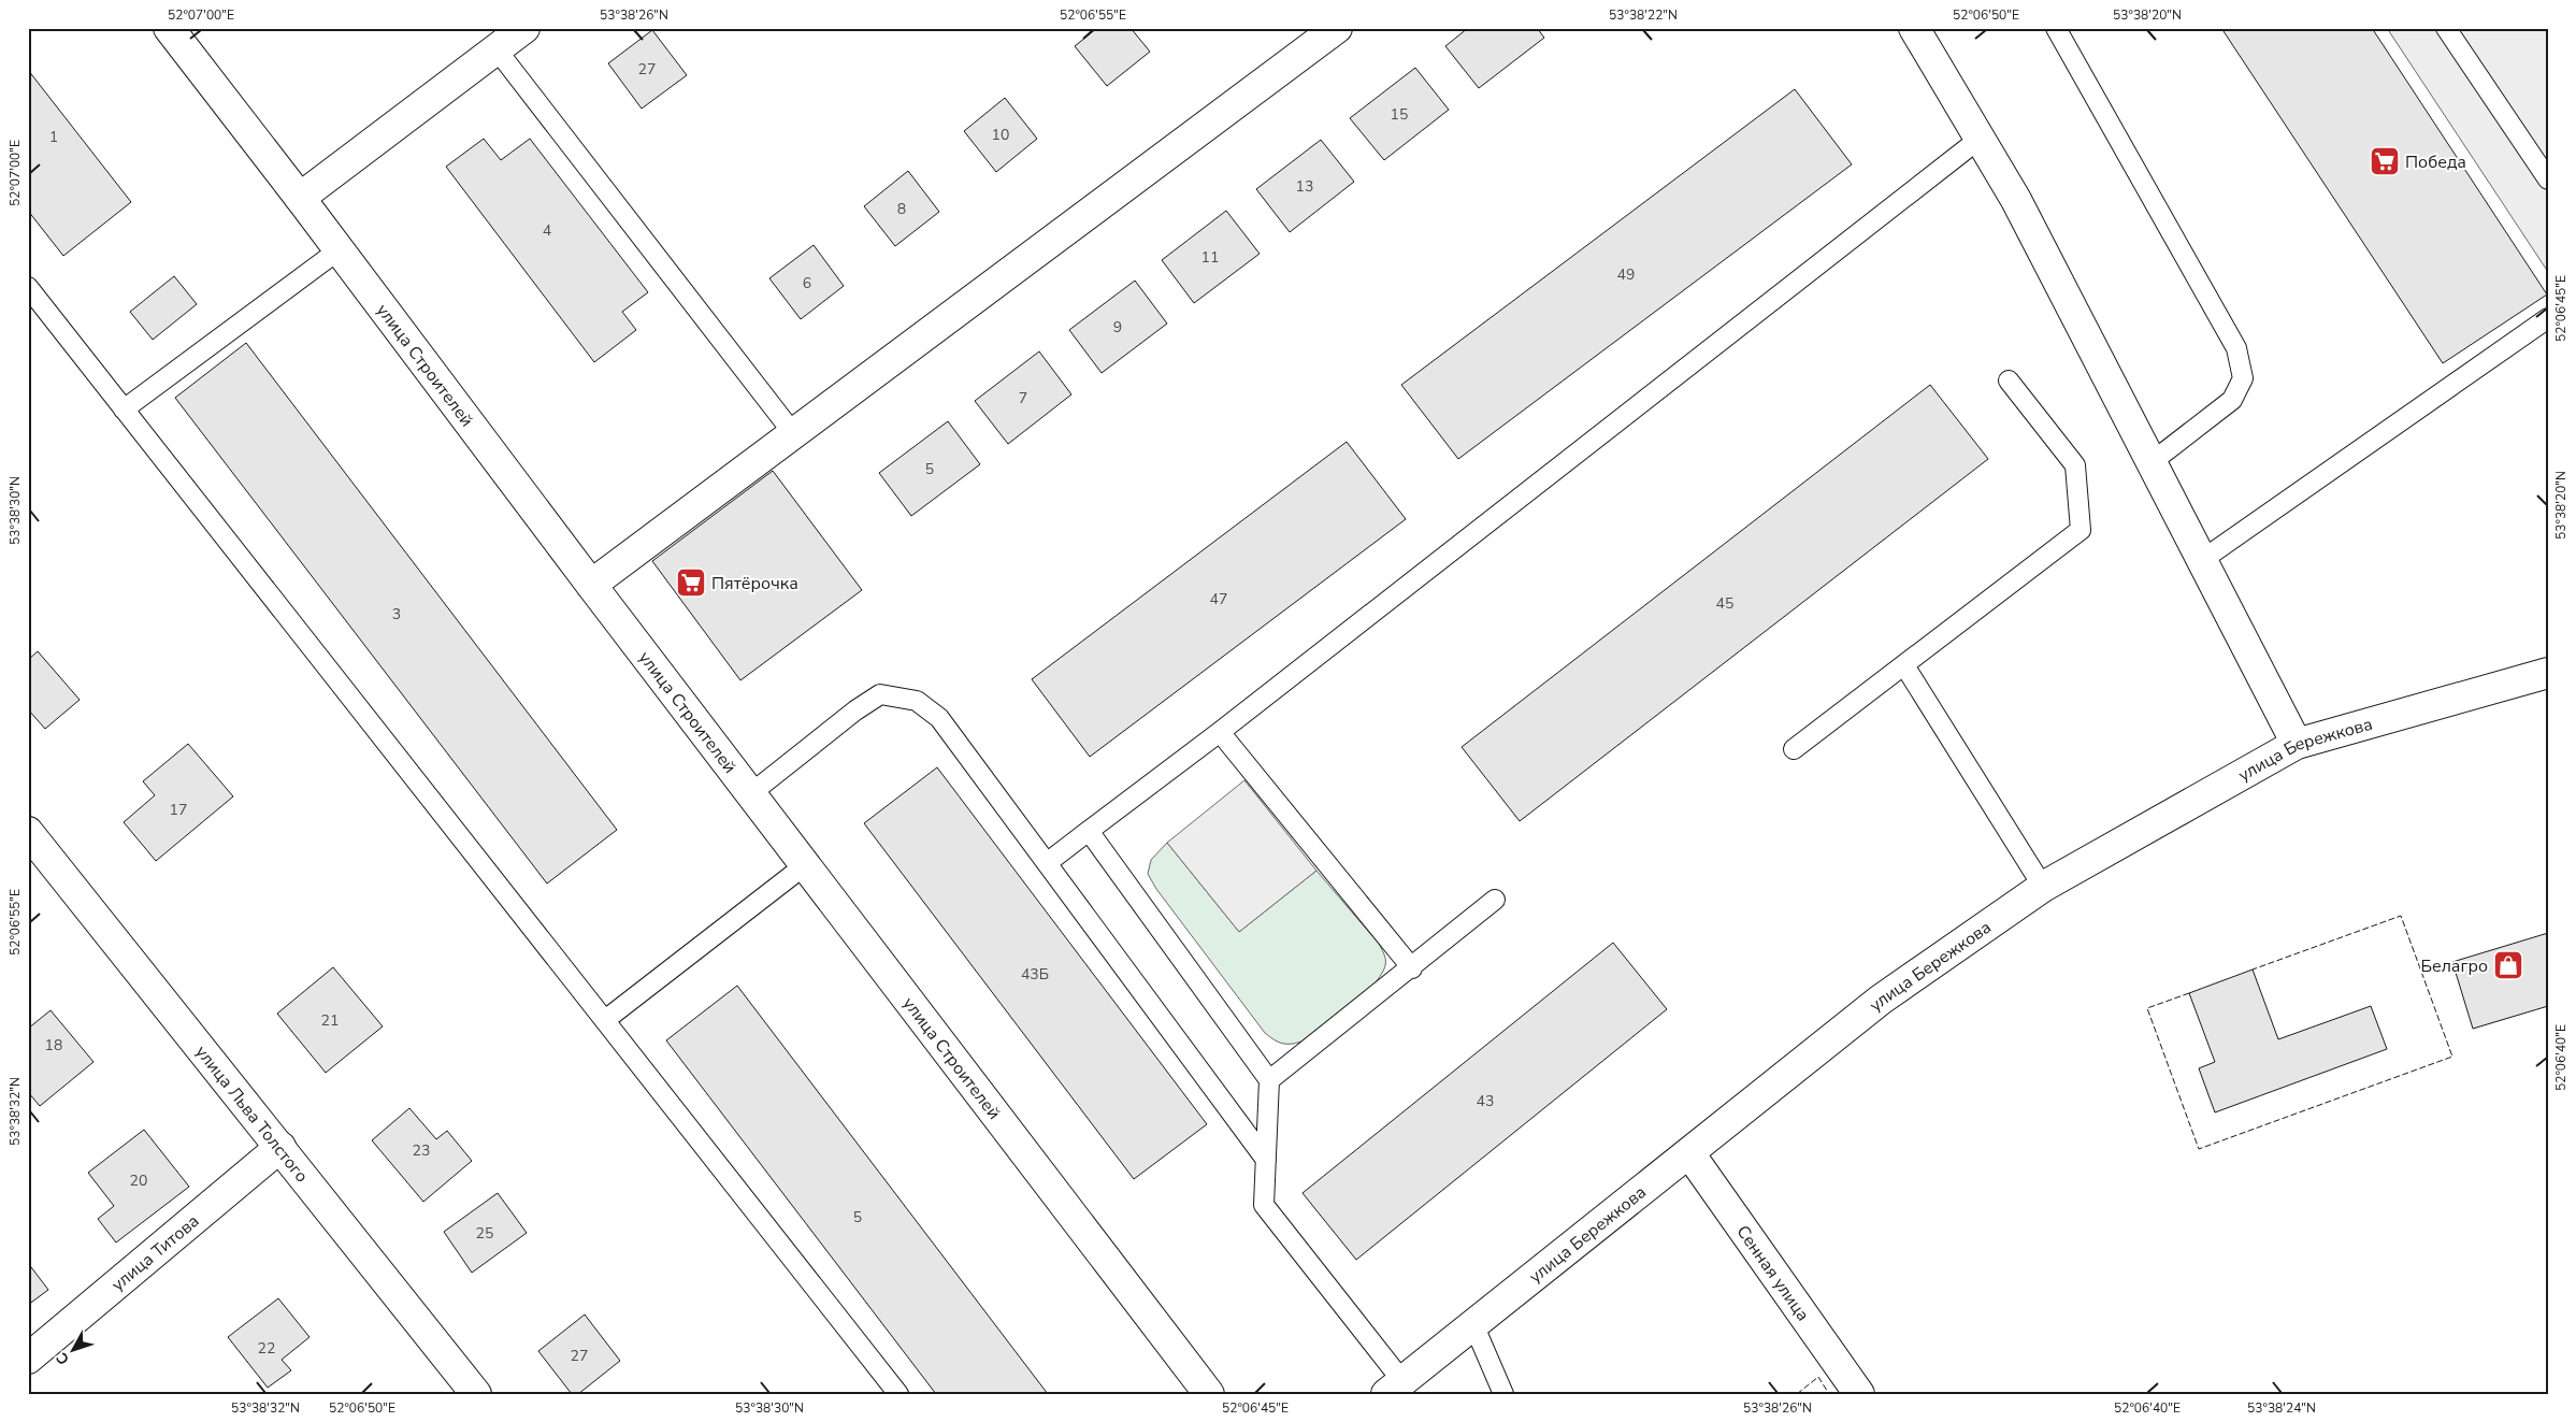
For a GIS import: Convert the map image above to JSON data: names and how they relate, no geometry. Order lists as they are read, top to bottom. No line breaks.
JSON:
{"streets":{"street":["улица Строителей","улица Бережкова","улица Льва Толстого","улица Титова","Сенная улица"]},"crossings":[["улица Бережкова","Сенная улица"],["улица Льва Толстого","улица Титова"]],"places":{"supermarket":["Победа","Пятёрочка"],"shop":["Белагро"]},"house_numbers":["27","15","10","1","13","8","4","11","49","6","9","7","5","47","45","3","17","43Б","21","18","43","23","20","5","25","22","27"],"north":"bottom left","coordinates":["52°07'00\"E","53°38'26\"N","52°06'55\"E","53°38'22\"N","52°06'50\"E","53°38'20\"N","52°06'45\"E","53°38'30\"N","52°06'40\"E","53°38'32\"N","53°38'24\"N"]}
